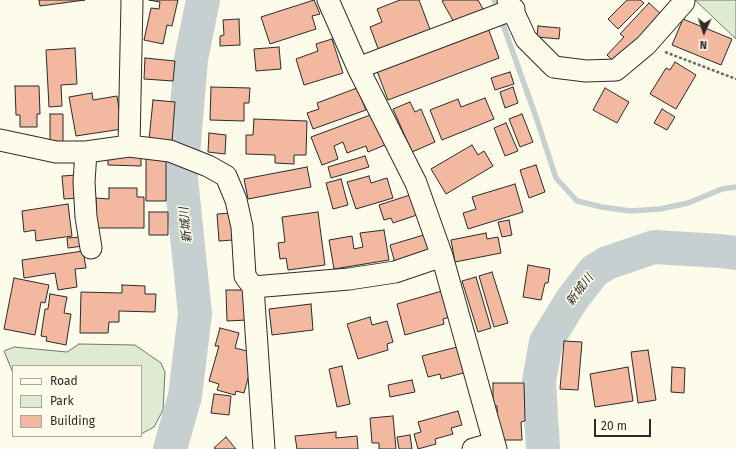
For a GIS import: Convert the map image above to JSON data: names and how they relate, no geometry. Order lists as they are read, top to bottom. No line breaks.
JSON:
{"water":["新城川"],"legend":["Road","Park","Building"],"scale_bar":"20 m","north":"bottom"}
